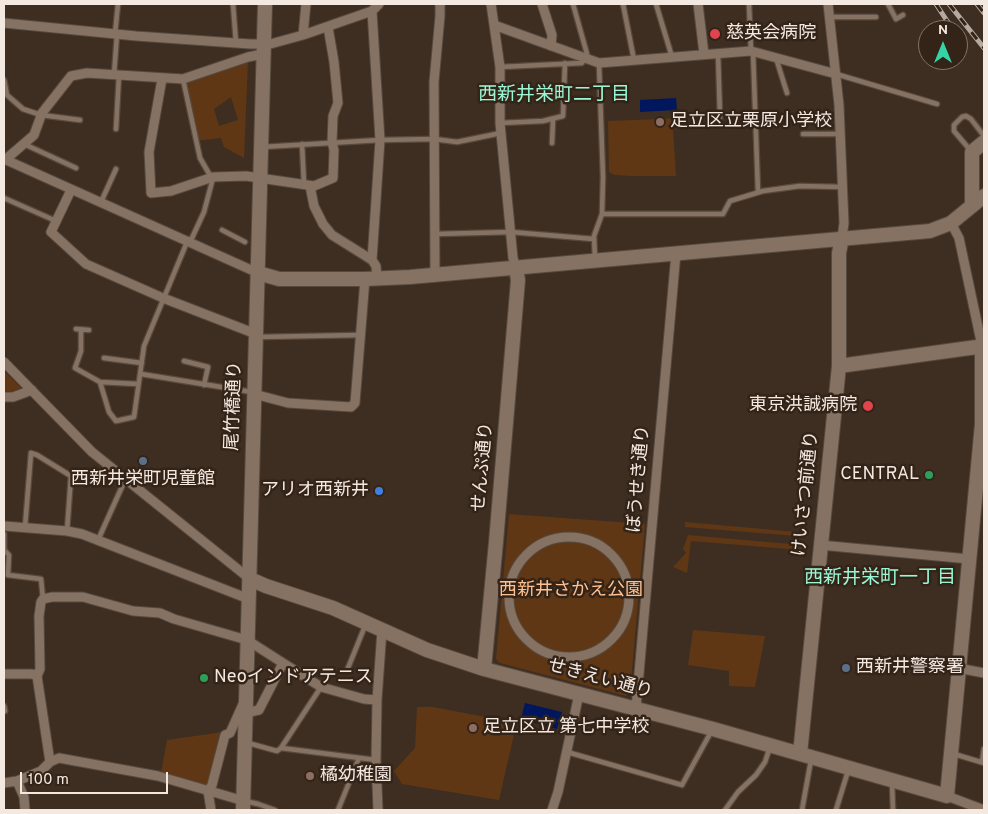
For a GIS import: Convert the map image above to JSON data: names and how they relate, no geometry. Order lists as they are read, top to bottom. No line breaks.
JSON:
{"streets":{"street":["尾竹橋通り","せんぷ通り","ぼうせき通り","けいさつ前通り","せきえい通り"]},"crossings":[["尾竹橋通り","せきえい通り"],["せんぷ通り","せきえい通り"],["ぼうせき通り","せきえい通り"],["けいさつ前通り","せきえい通り"]],"districts":["西新井栄町二丁目","西新井栄町一丁目"],"parks":["西新井さかえ公園"],"places":["慈英会病院","足立区立栗原小学校","東京洪誠病院","西新井栄町児童館","CENTRAL","アリオ西新井","西新井警察署","Neoインドアテニス","足立区立 第七中学校","橘幼稚園"],"scale_bar":"100 m","north":"top"}
